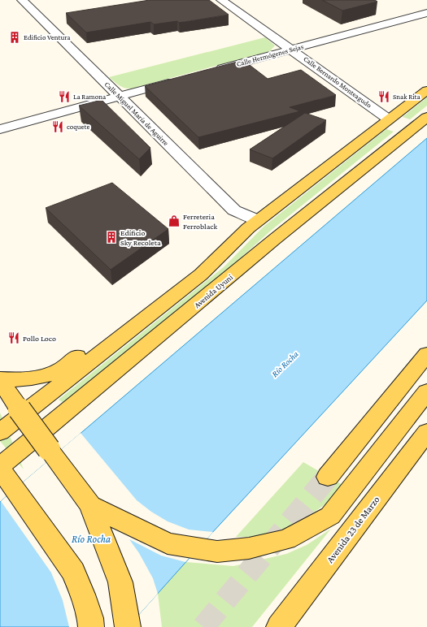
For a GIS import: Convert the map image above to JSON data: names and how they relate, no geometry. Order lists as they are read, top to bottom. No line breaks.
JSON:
{"streets":{"main road":["Avenida Uyuni","Avenida 23 de Marzo"],"street":["Calle Hermógenes Sejas","Calle Bernardo Monteagudo","Calle Miguel María de Aguirre"]},"crossings":[["Calle Hermógenes Sejas","Calle Bernardo Monteagudo"]],"water":["Río Rocha"],"places":{"building":["Edificio Ventura","Edificio Sky Recoleta"],"restaurant":["La Ramona","Snak Rita","coquete","Pollo Loco"],"shop":["Ferreteria Ferroblack"]}}
